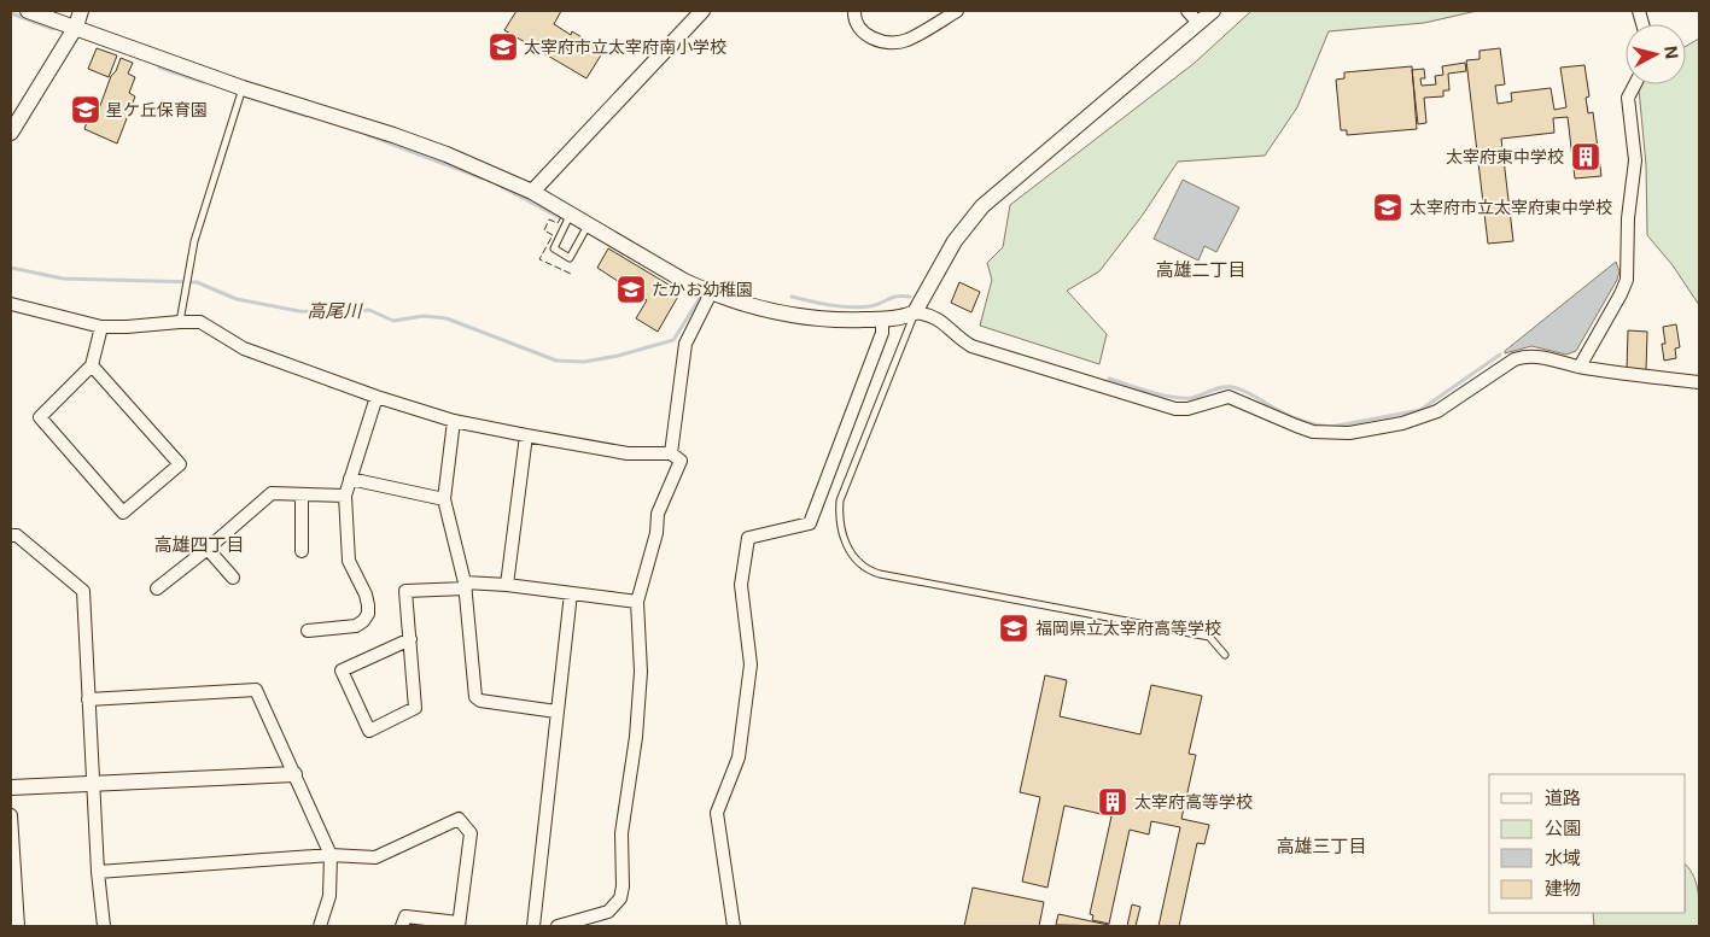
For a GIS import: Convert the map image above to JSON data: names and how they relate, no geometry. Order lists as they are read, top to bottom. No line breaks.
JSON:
{"districts":["高雄二丁目","高雄四丁目","高雄三丁目"],"water":["高尾川"],"places":{"school or university":["太宰府市立太宰府南小学校","星ケ丘保育園","太宰府市立太宰府東中学校","たかお幼稚園","福岡県立太宰府高等学校"],"building":["太宰府東中学校","太宰府高等学校"]},"legend":["道路","公園","水域","建物"],"north":"right"}
